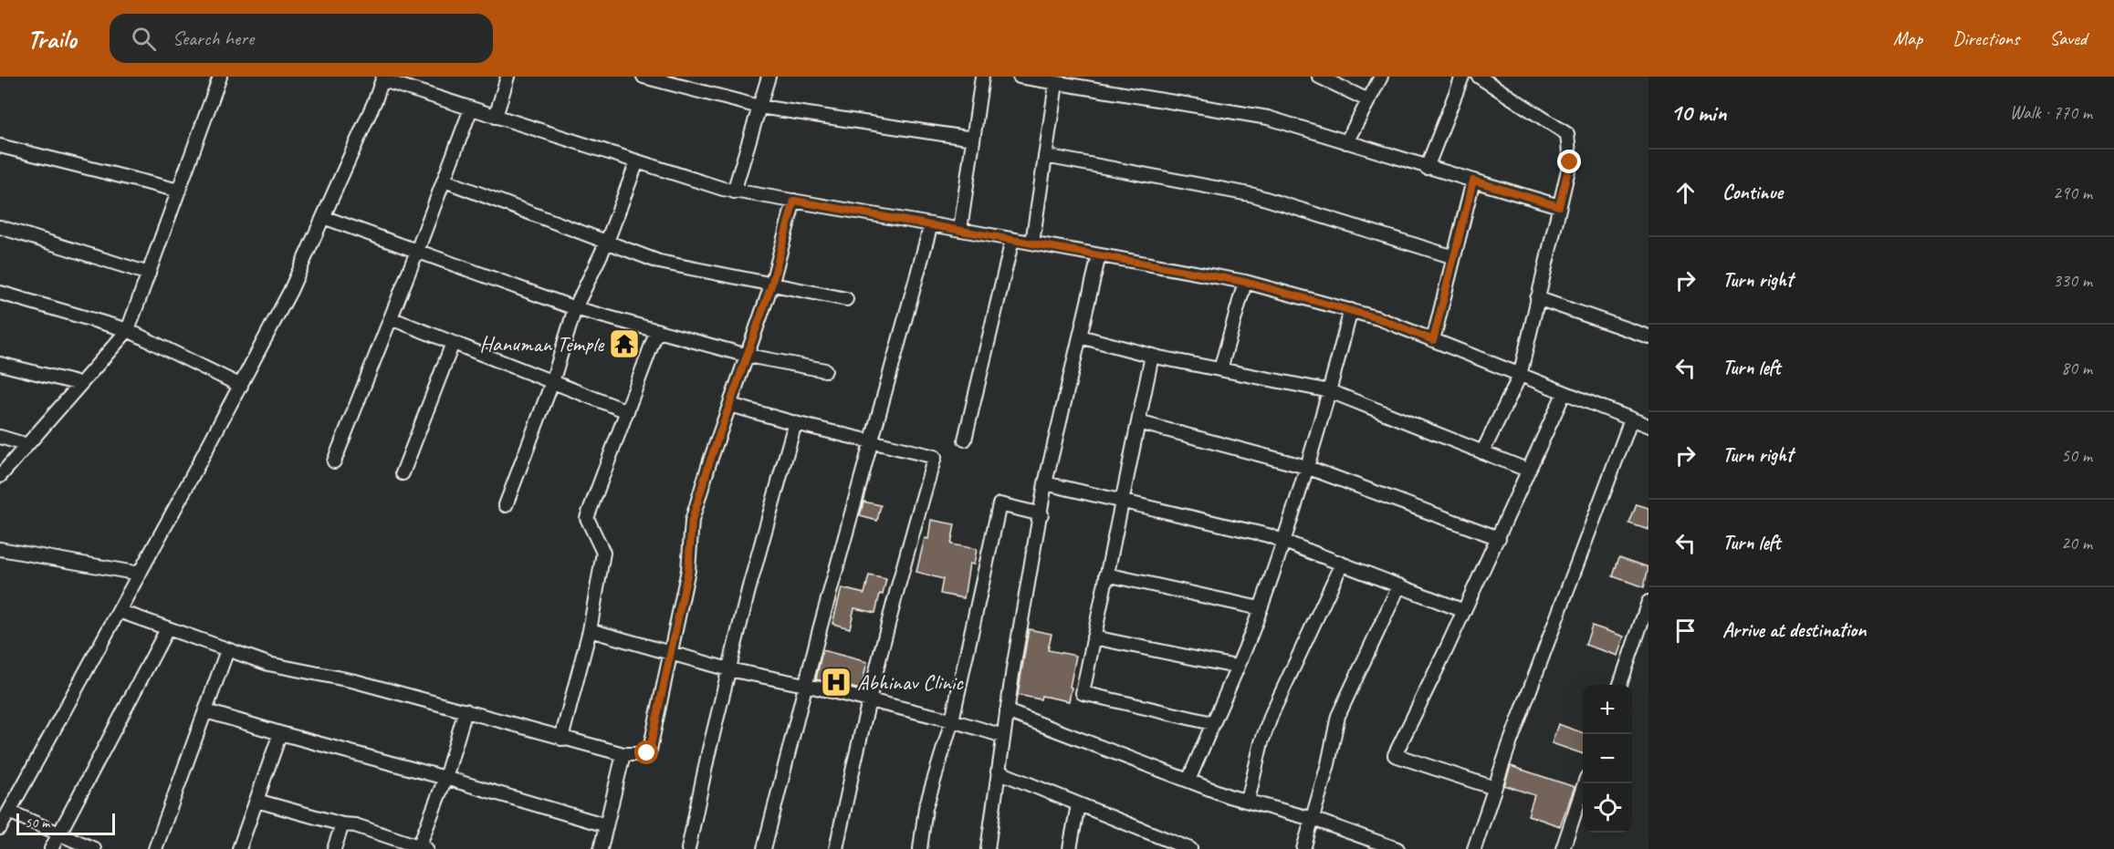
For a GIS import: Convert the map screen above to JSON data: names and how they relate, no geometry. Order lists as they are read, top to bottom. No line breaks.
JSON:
{"places":{"temple":["Hanuman Temple"],"hospital":["Abhinav Clinic"]},"scale_bar":"50 m","page":{"header":"Trailo","search":"Search here","nav":["Map","Directions","Saved"],"heading":["10 min","Walk · 770 m"],"list":[["Continue","290 m"],["Turn right","330 m"],["Turn left","80 m"],["Turn right","50 m"],["Turn left","20 m"],"Arrive at destination"],"map_buttons":["+","−"],"scale":"50 m"}}
